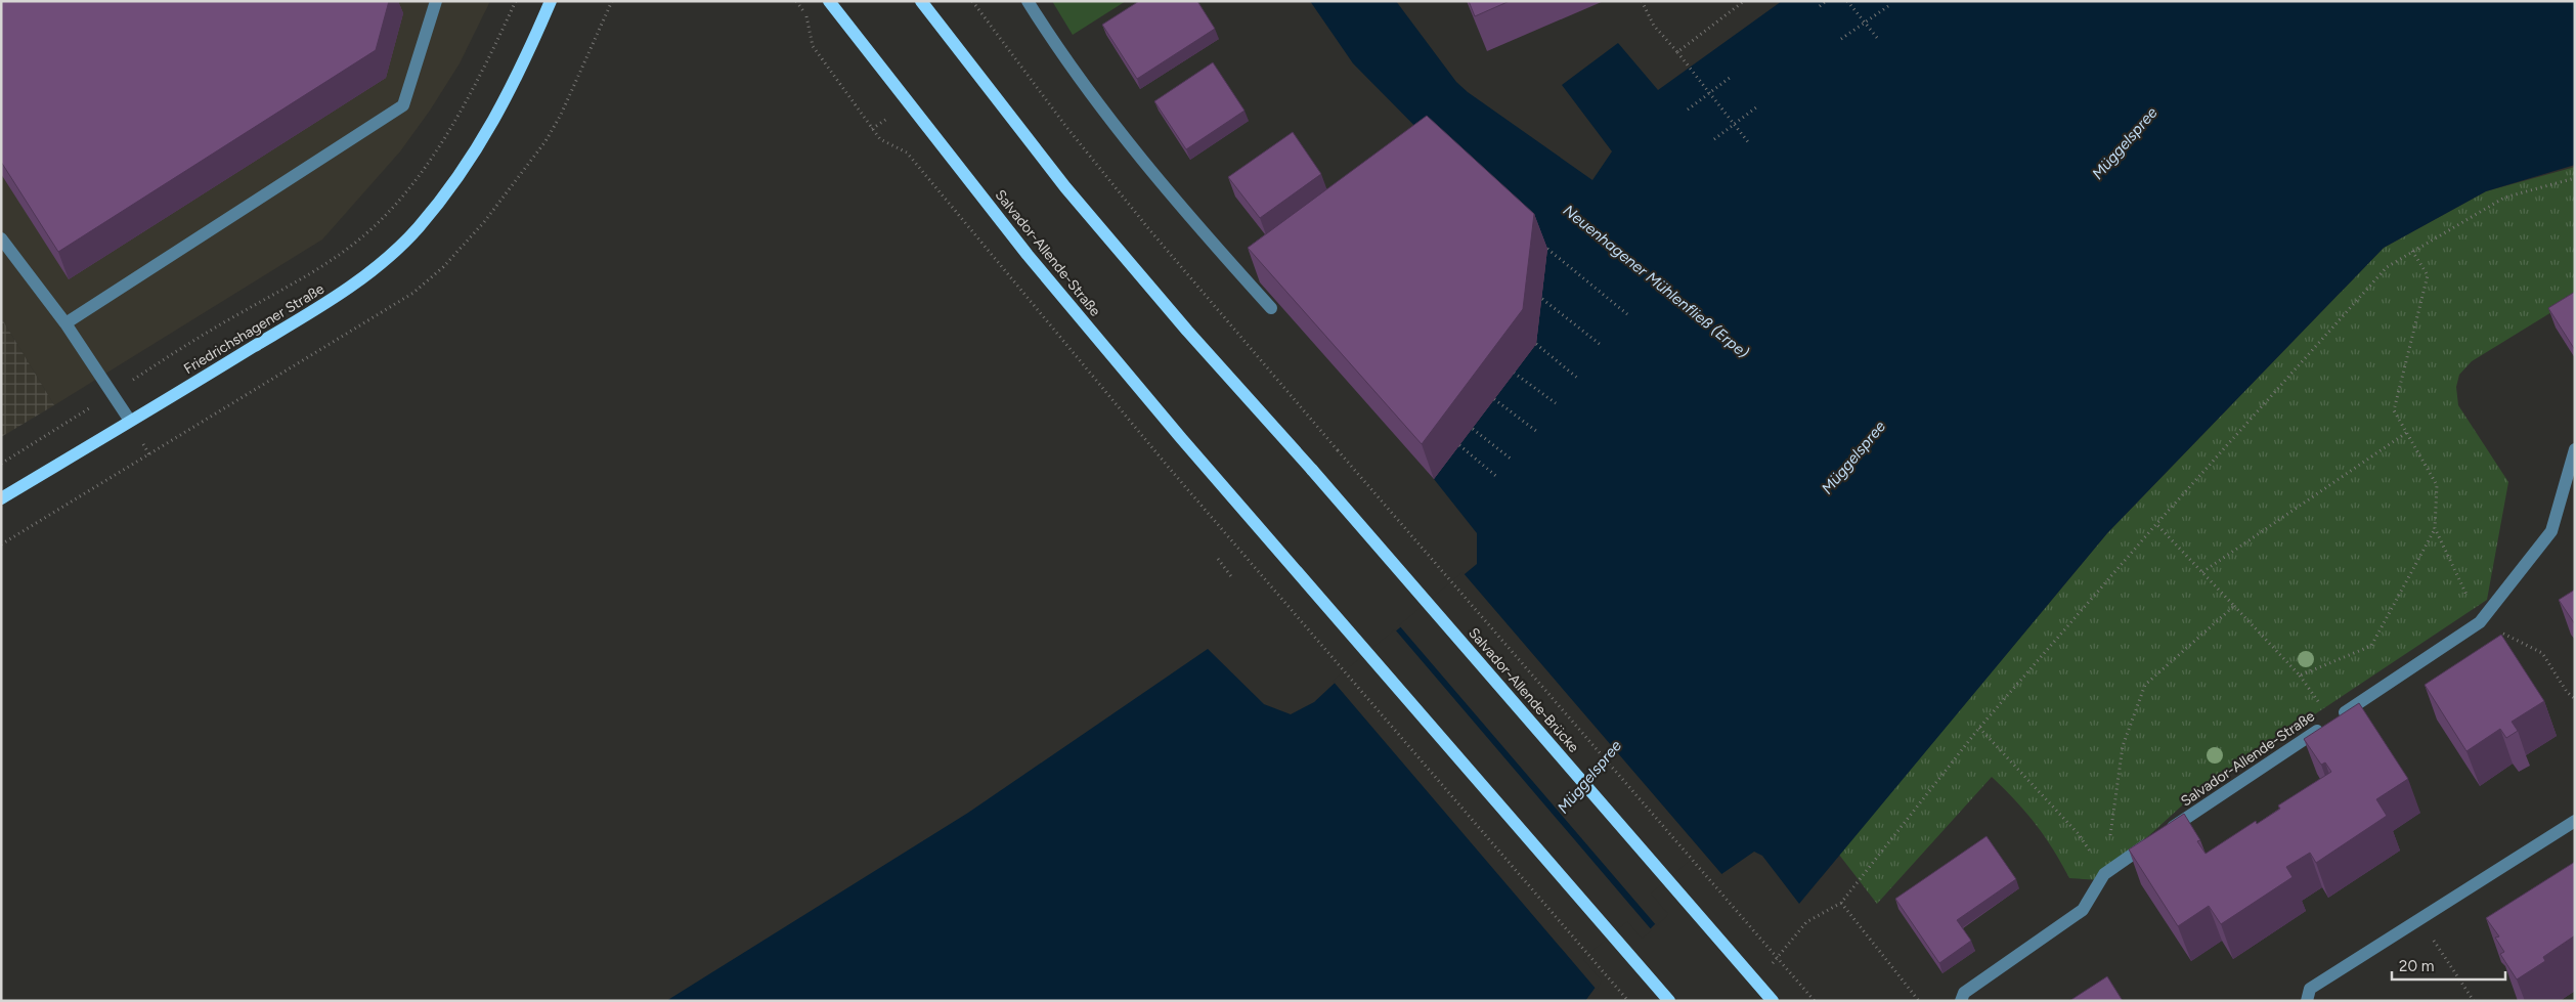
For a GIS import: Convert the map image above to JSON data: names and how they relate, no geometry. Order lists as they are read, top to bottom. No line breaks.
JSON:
{"streets":{"main road":["Salvador-Allende-Straße","Friedrichshagener Straße","Salvador-Allende-Brücke"]},"water":["Müggelspree","Neuenhagener Mühlenfließ (Erpe)"],"scale_bar":"20 m"}
